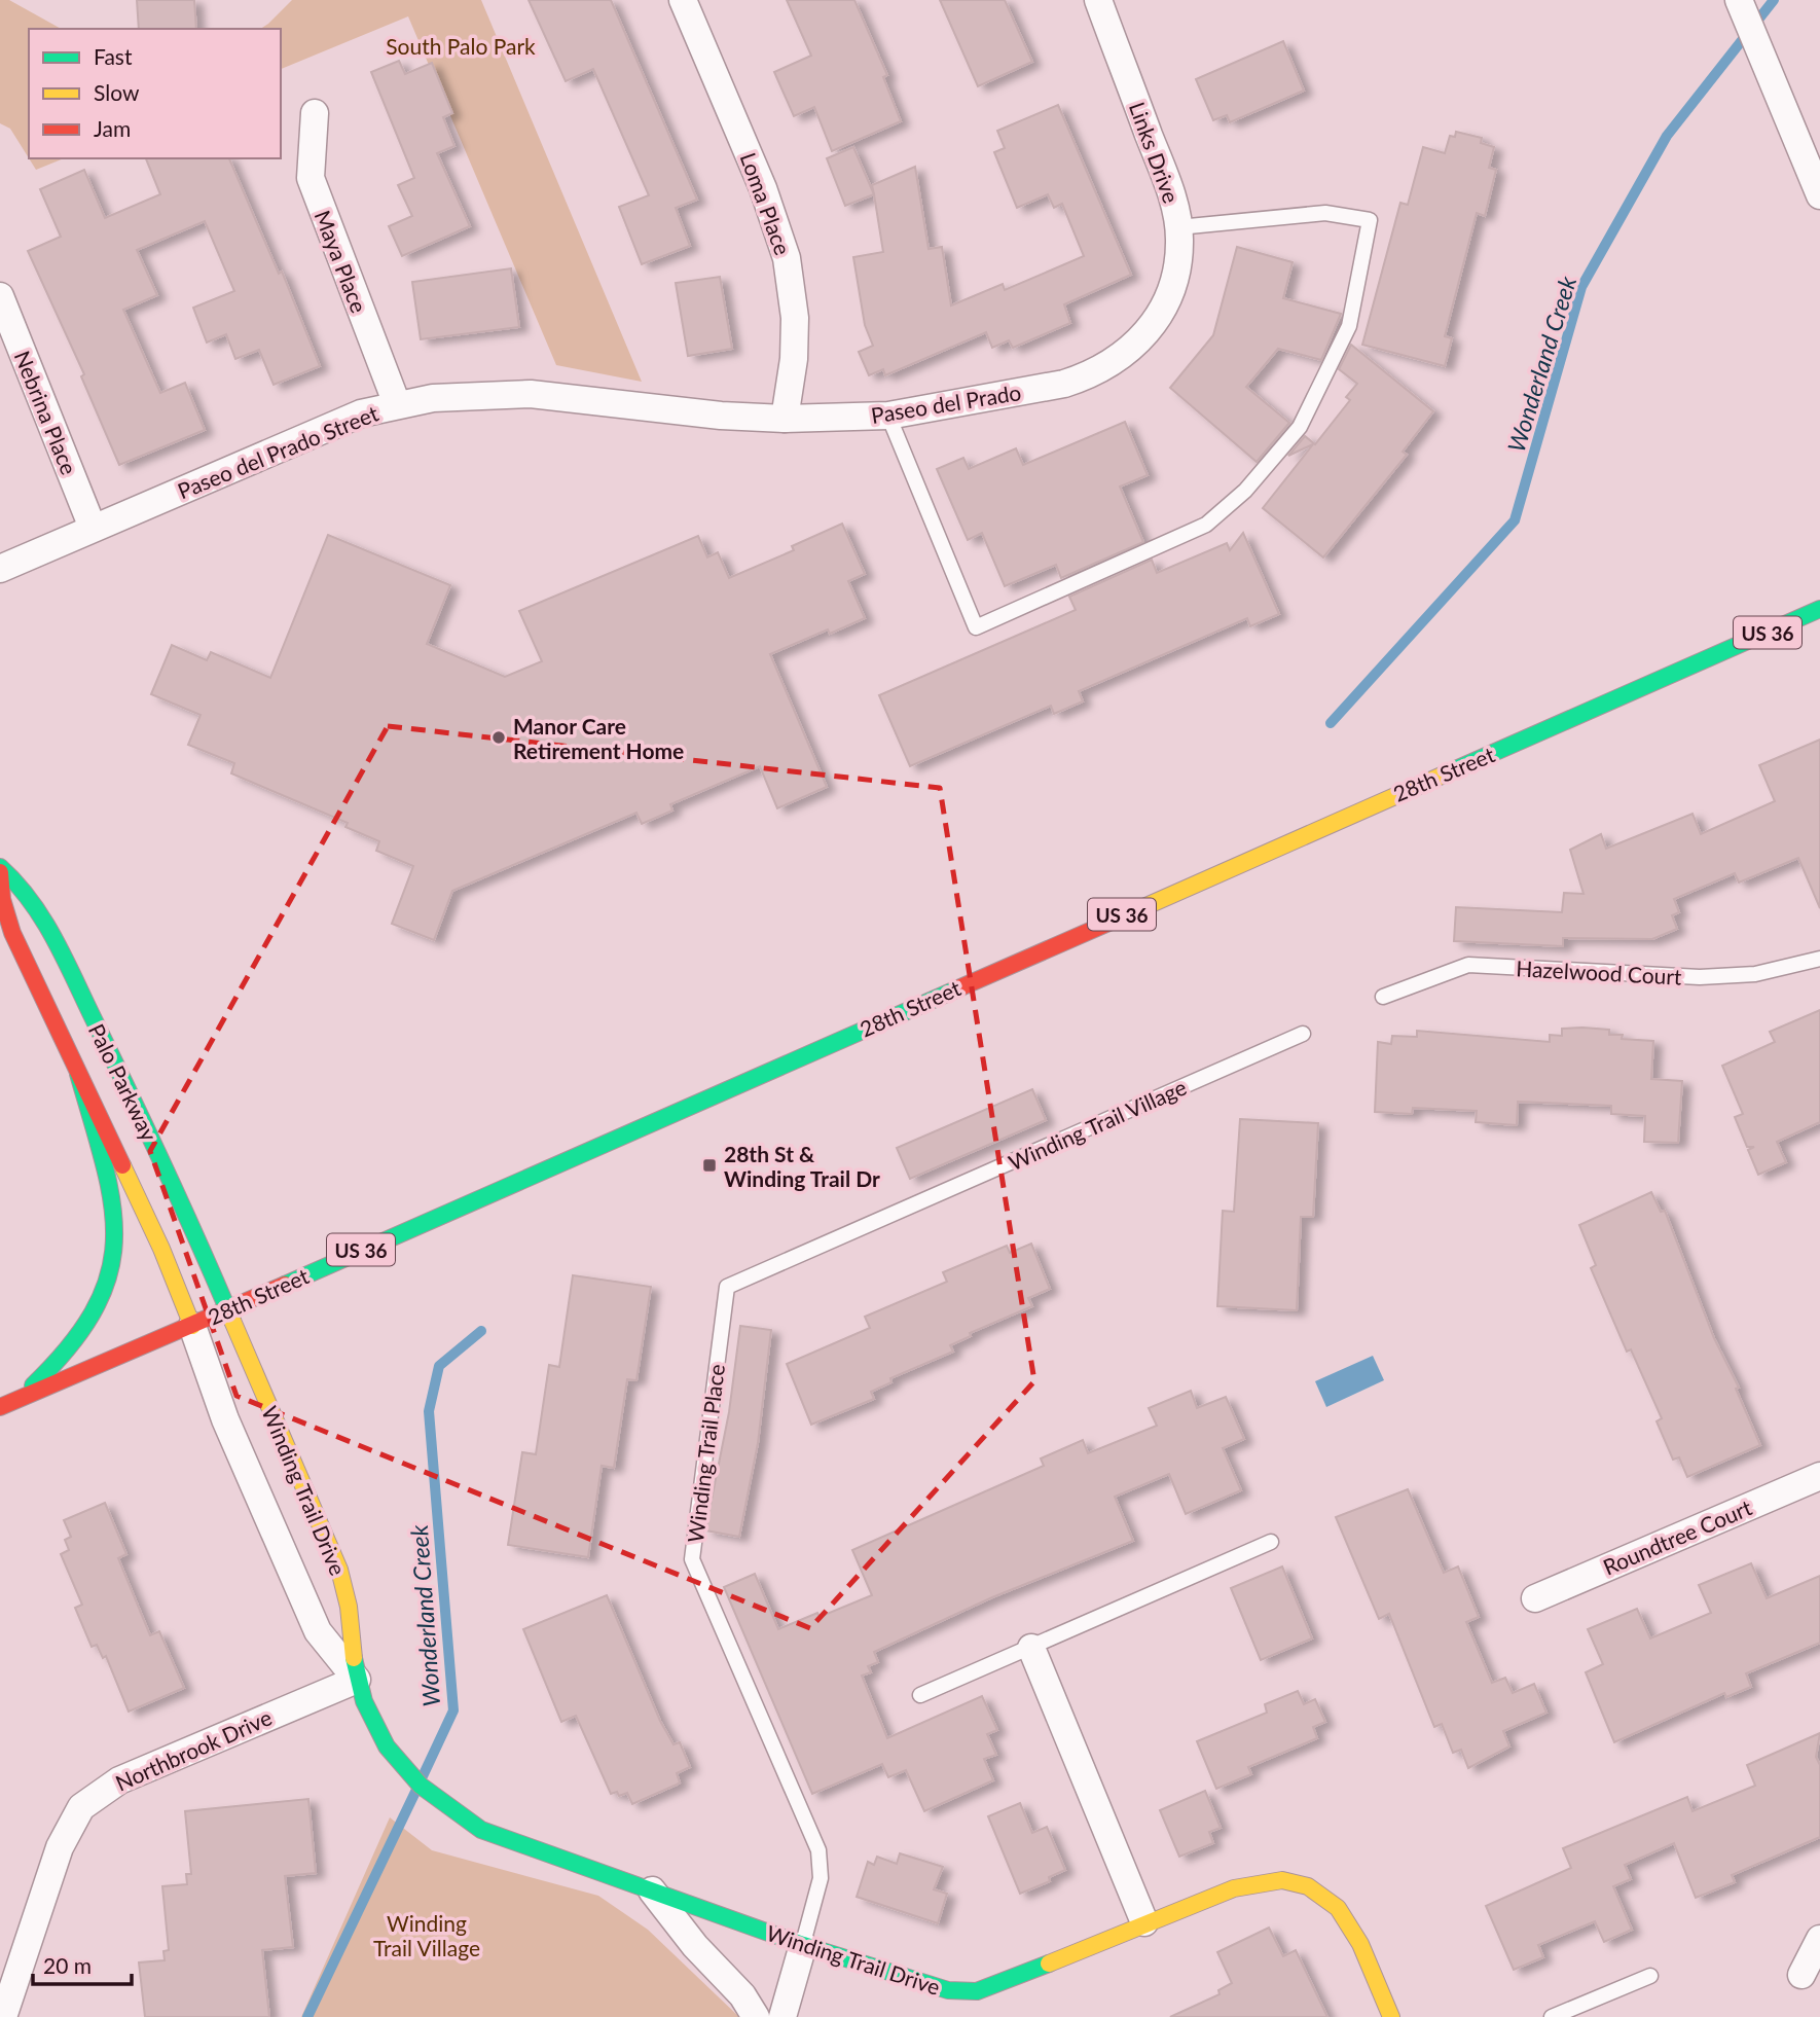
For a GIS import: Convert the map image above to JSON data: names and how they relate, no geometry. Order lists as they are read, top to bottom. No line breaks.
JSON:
{"streets":{"main road":["US 36","28th Street","Palo Parkway","Winding Trail Drive"],"street":["Links Drive","Loma Place","Maya Place","Paseo del Prado","Nebrina Place","Paseo del Prado Street","Roundtree Court","Northbrook Drive"],"lane":["Hazelwood Court","Winding Trail Village","Winding Trail Place"]},"crossings":[["Links Drive","Paseo del Prado"],["Loma Place","Paseo del Prado"],["Loma Place","Paseo del Prado Street"],["Maya Place","Paseo del Prado Street"],["Paseo del Prado","Paseo del Prado Street"],["Nebrina Place","Paseo del Prado Street"],["28th Street","Palo Parkway"],["28th Street","Winding Trail Drive"],["Palo Parkway","Winding Trail Drive"],["Winding Trail Village","Winding Trail Place"],["Winding Trail Place","Winding Trail Drive"],["Winding Trail Drive","Northbrook Drive"]],"water":["Wonderland Creek"],"parks":["South Palo Park","Winding Trail Village"],"places":{"other":["Manor Care Retirement Home"],"transit":["28th St & Winding Trail Dr"]},"legend":["Fast","Slow","Jam"],"scale_bar":"20 m"}
